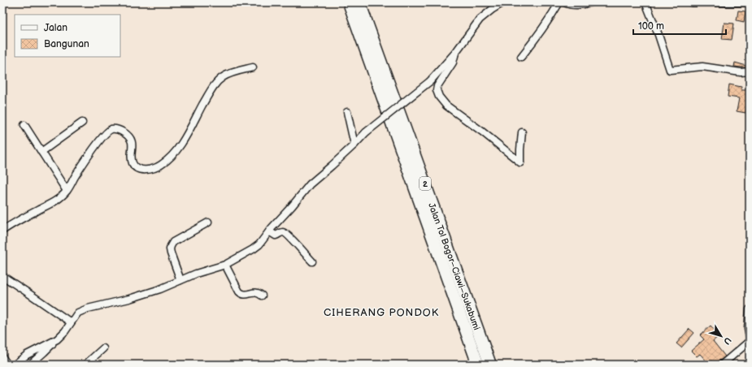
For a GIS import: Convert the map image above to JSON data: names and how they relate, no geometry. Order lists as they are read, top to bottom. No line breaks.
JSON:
{"streets":{"highway":["2","Jalan Tol Bogor–Ciawi–Sukabumi"]},"districts":["CIHERANG PONDOK"],"legend":["Jalan","Bangunan"],"scale_bar":"100 m","north":"bottom right"}
